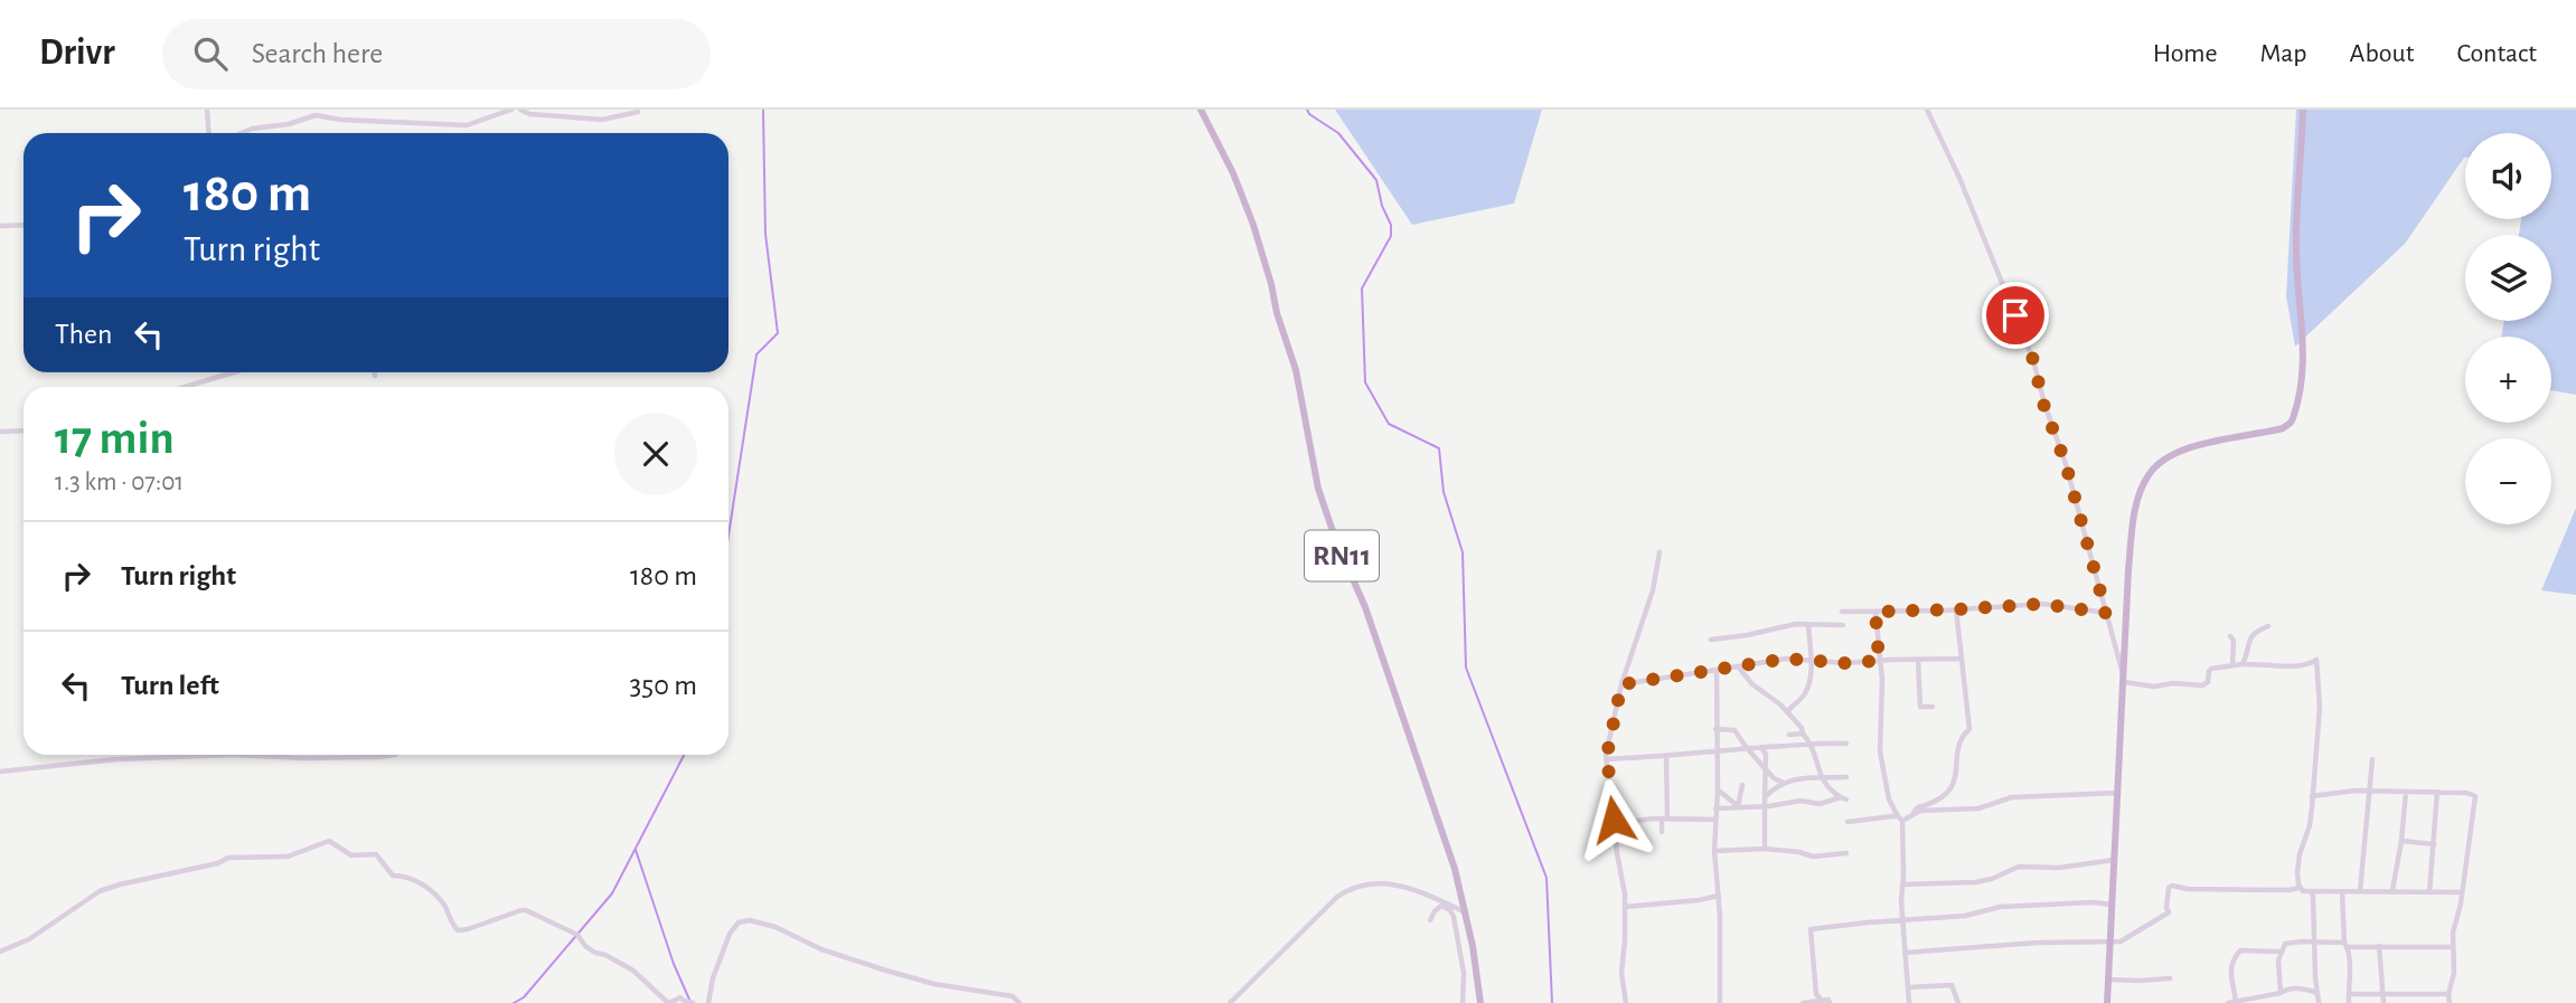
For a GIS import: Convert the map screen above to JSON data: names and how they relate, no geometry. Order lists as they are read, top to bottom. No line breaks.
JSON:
{"streets":{"main road":["RN11"]},"page":{"header":"Drivr","search":"Search here","nav":["Home","Map","About","Contact"],"map_buttons":["+","−"],"turn":["180 m","Turn right"],"then":"Then","heading":["17 min","1.3 km · 07:01"],"list":[{"name":"Turn right","value":"180 m"},{"name":"Turn left","value":"350 m"}]}}
